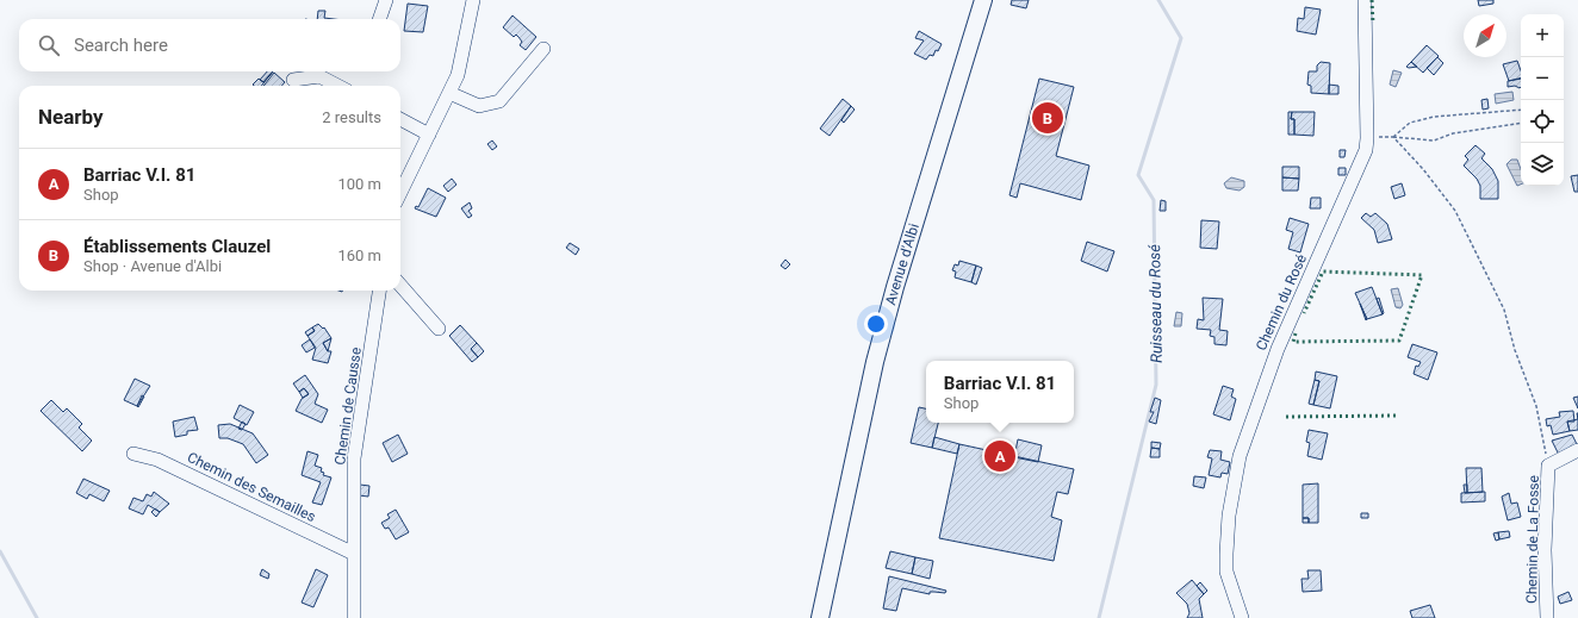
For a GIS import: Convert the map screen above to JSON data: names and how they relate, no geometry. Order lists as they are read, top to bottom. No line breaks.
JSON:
{"streets":{"main road":["Avenue d'Albi"],"street":["Chemin du Rosé","Chemin de Causse","Chemin des Semailles","Chemin de La Fosse"]},"crossings":[["Chemin de Causse","Chemin des Semailles"]],"water":["Ruisseau du Rosé"],"north":"top right","page":{"map_buttons":["+","−"],"search":"Search here","heading":["Nearby","2 results"],"pins":["B","A"],"list":[{"mark":"A","name":"Barriac V.I. 81","note":"Shop","value":"100 m"},{"mark":"B","name":"Établissements Clauzel","note":"Shop · Avenue d'Albi","value":"160 m"}],"popup":["Barriac V.I. 81","Shop"]}}
